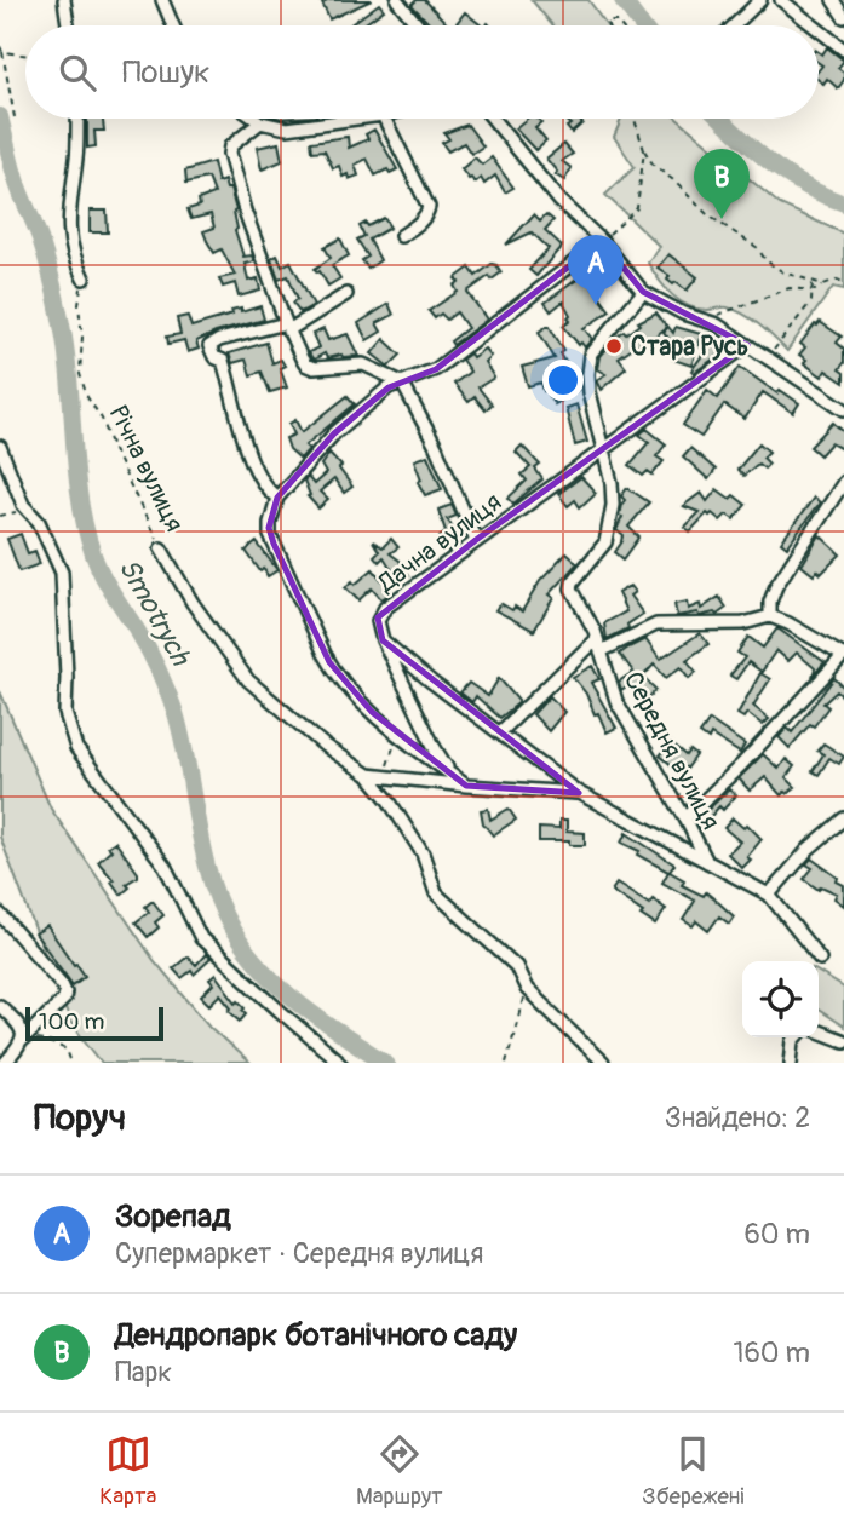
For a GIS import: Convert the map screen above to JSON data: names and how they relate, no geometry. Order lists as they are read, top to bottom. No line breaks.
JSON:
{"streets":{"street":["Річна вулиця","Дачна вулиця","Середня вулиця"]},"crossings":[["Річна вулиця","Середня вулиця"],["Дачна вулиця","Середня вулиця"]],"water":["Smotrych"],"places":["Стара Русь"],"scale_bar":"100 m","page":{"search":"Пошук","pins":["B","A"],"scale":"100 m","heading":["Поруч","Знайдено: 2"],"list":[{"mark":"A","name":"Зорепад","note":"Супермаркет · Середня вулиця","value":"60 m"},{"mark":"B","name":"Дендропарк ботанічного саду","note":"Парк","value":"160 m"}],"nav":["Карта","Маршрут","Збережені"]}}
